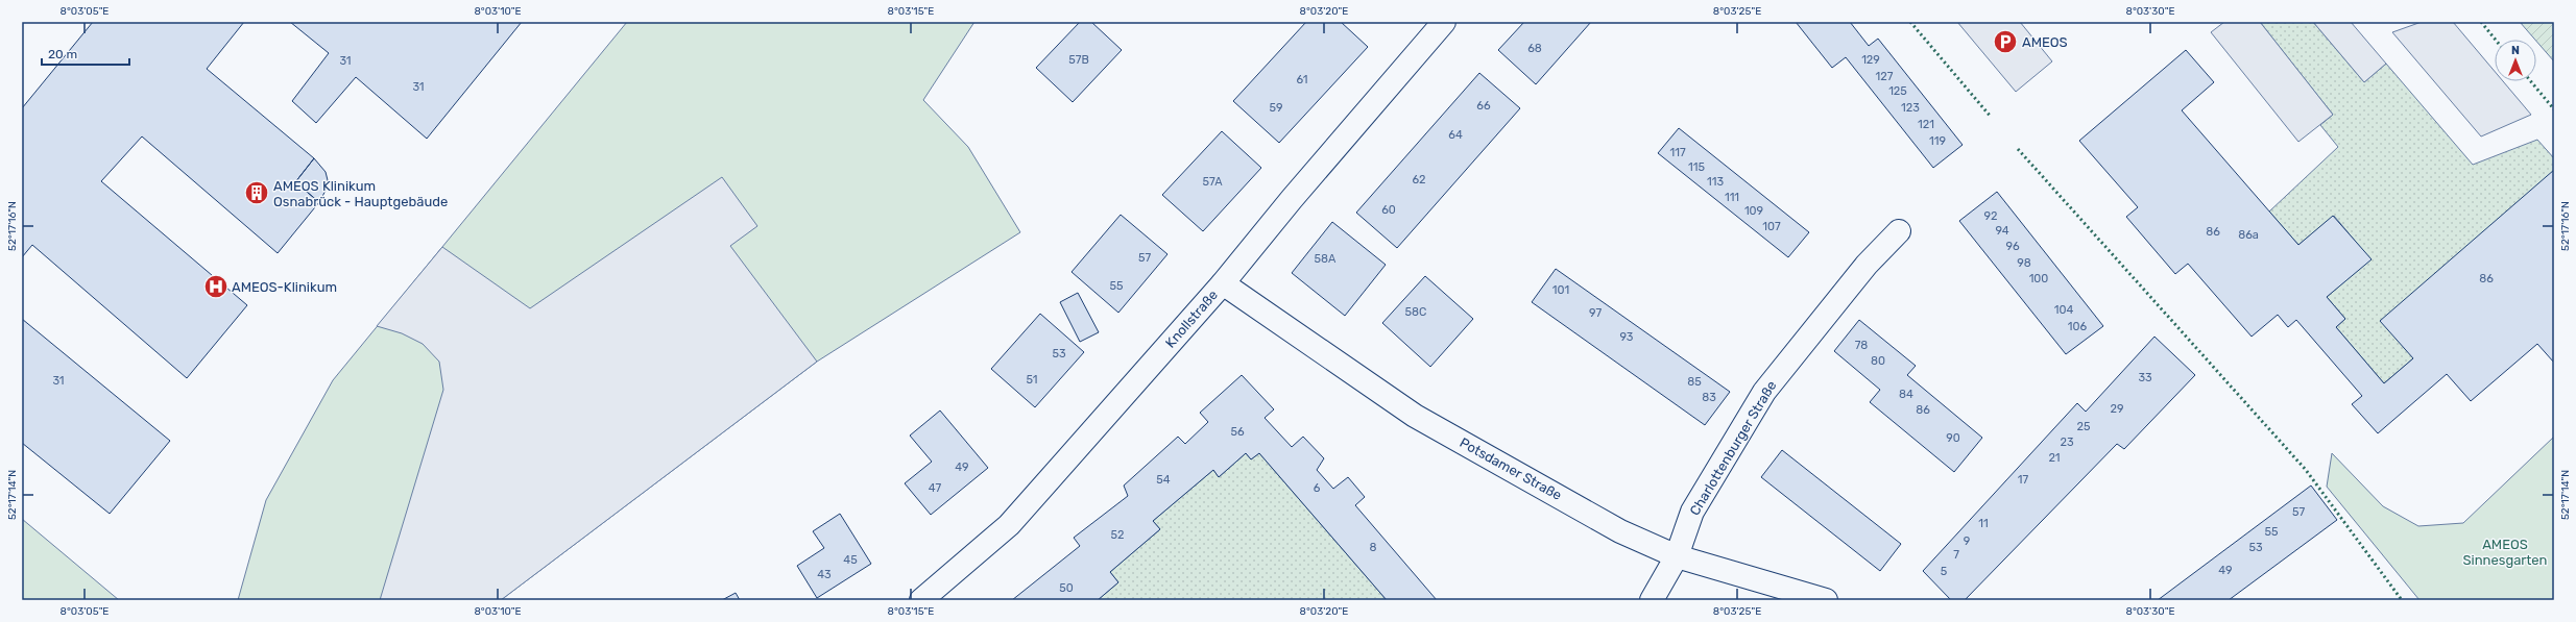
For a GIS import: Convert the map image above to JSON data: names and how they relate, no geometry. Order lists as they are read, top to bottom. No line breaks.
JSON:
{"streets":{"street":["Knollstraße","Charlottenburger Straße","Potsdamer Straße"]},"crossings":[["Knollstraße","Potsdamer Straße"],["Charlottenburger Straße","Potsdamer Straße"]],"parks":["AMEOS Sinnesgarten"],"places":{"parking":["AMEOS"],"building":["AMEOS Klinikum Osnabrück - Hauptgebäude"],"hospital":["AMEOS-Klinikum"]},"house_numbers":["68","57B","129","31","127","61","31","125","66","59","123","121","64","119","117","115","62","57A","113","111","60","109","92","107","94","86","86a","96","57","58A","98","100","86","55","101","104","58C","97","106","93","78","53","80","33","51","31","85","84","83","29","86","25","56","90","23","21","49","54","17","47","6","57","11","55","52","9","8","53","7","45","49","5","43","50"],"scale_bar":"20 m","north":"top","coordinates":["8°03'05\"E","8°03'10\"E","8°03'15\"E","8°03'20\"E","8°03'25\"E","8°03'30\"E","52°17'16\"N","52°17'14\"N"]}
